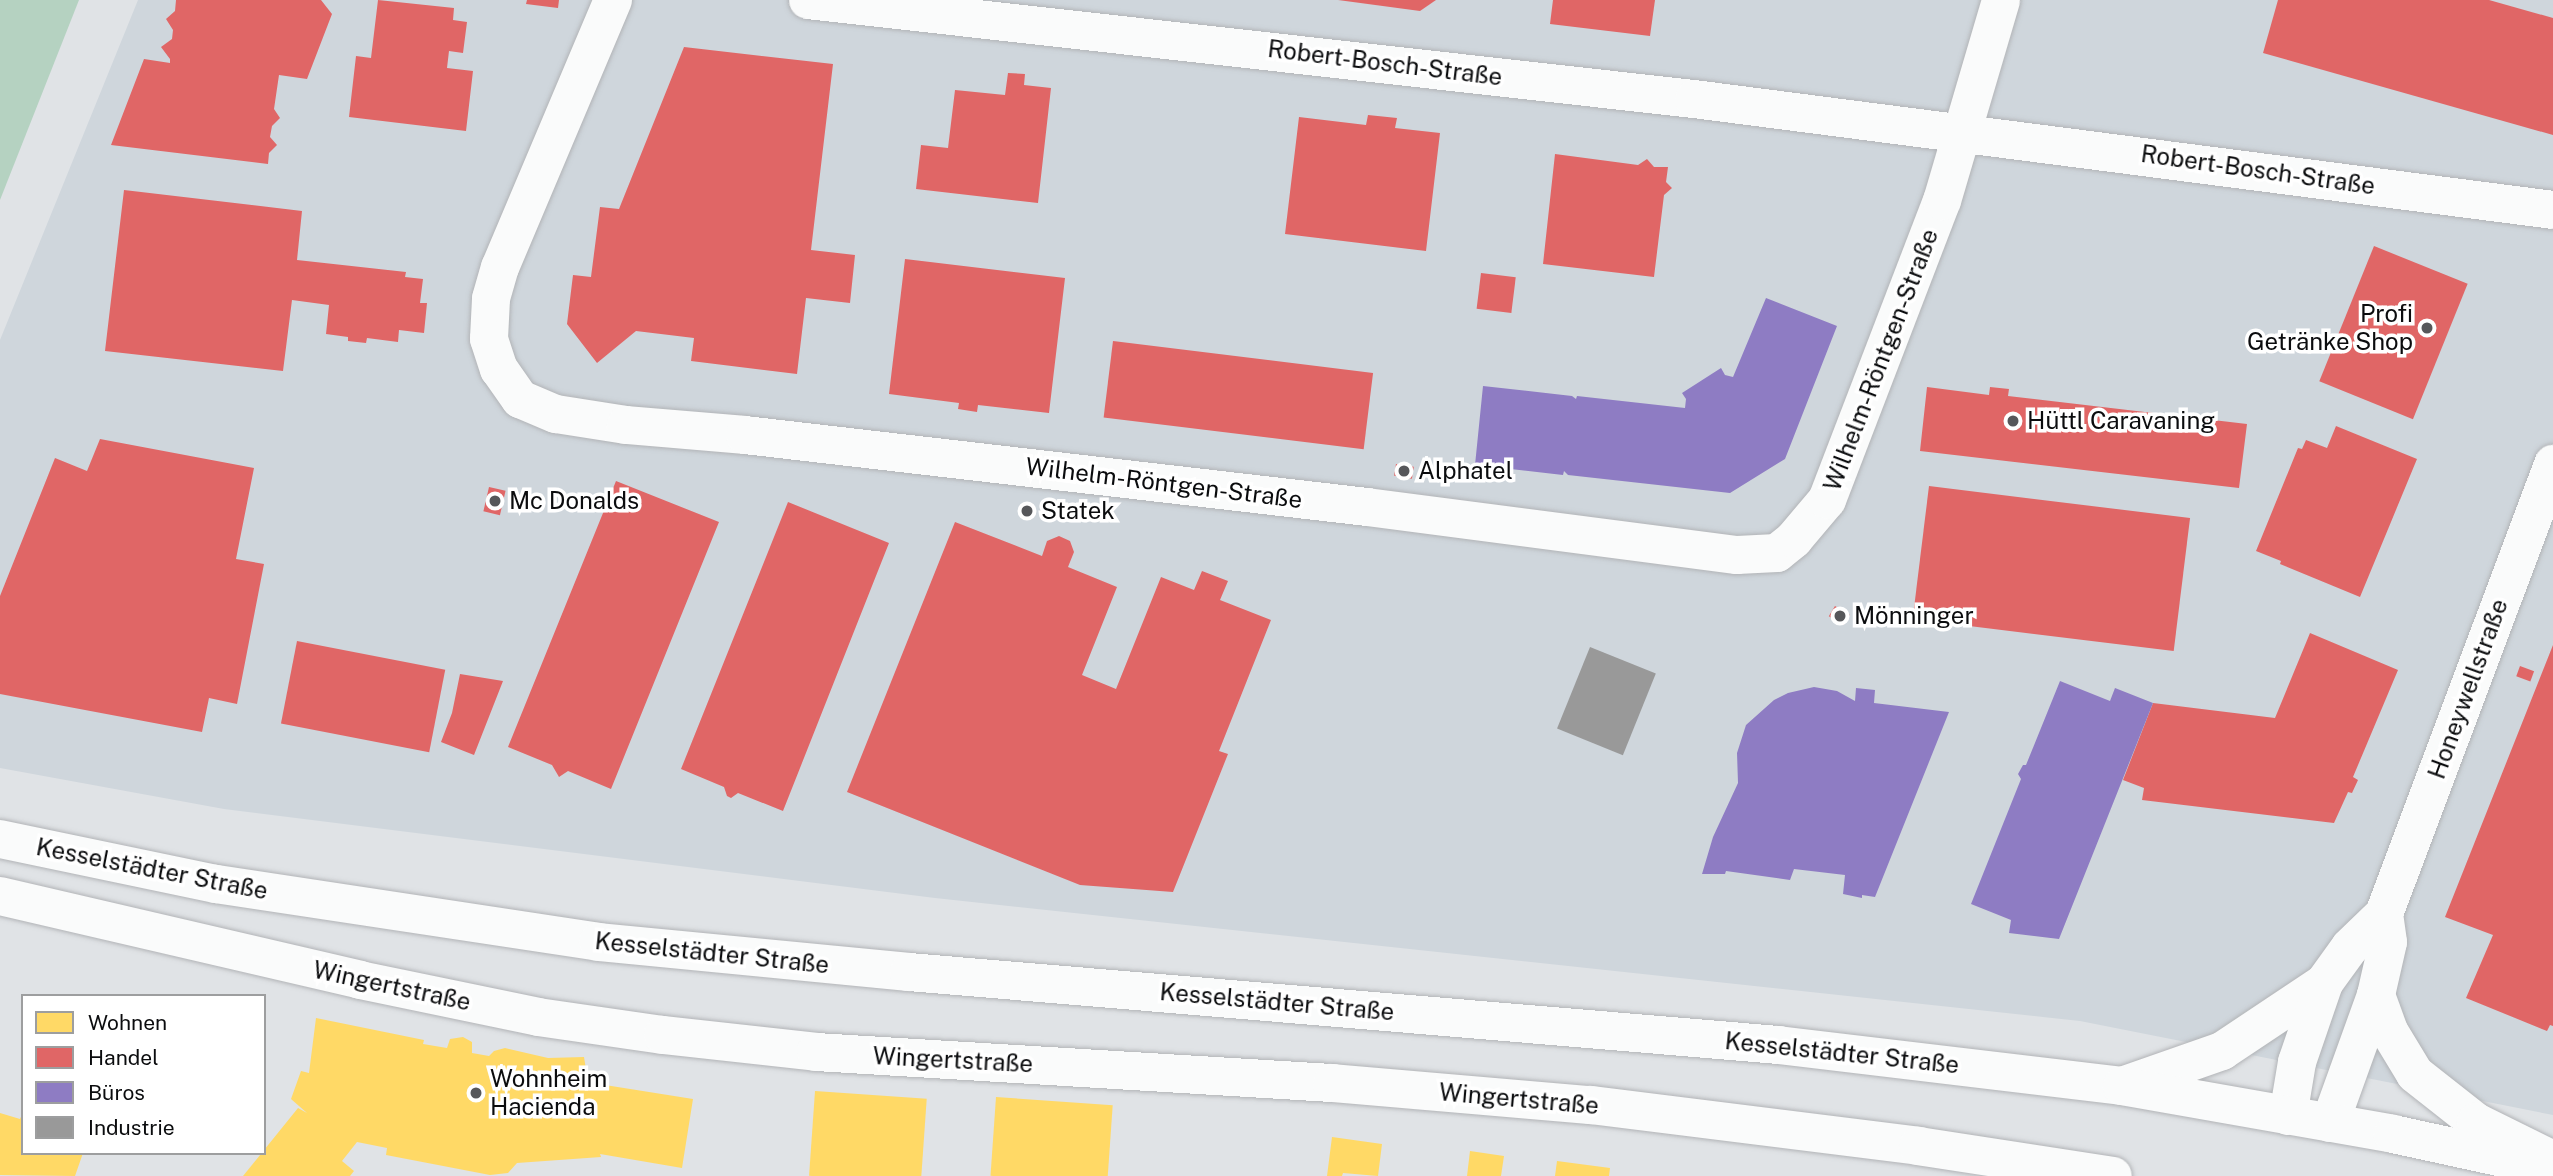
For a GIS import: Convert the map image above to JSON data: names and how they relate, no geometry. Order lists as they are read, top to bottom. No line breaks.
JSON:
{"streets":{"street":["Robert-Bosch-Straße","Wilhelm-Röntgen-Straße","Honeywellstraße","Kesselstädter Straße","Wingertstraße"]},"crossings":[["Robert-Bosch-Straße","Wilhelm-Röntgen-Straße"],["Honeywellstraße","Kesselstädter Straße"]],"places":["Profi Getränke Shop","Hüttl Caravaning","Alphatel","Mc Donalds","Statek","Mönninger","Wohnheim Hacienda"],"legend":["Wohnen","Handel","Büros","Industrie"]}
